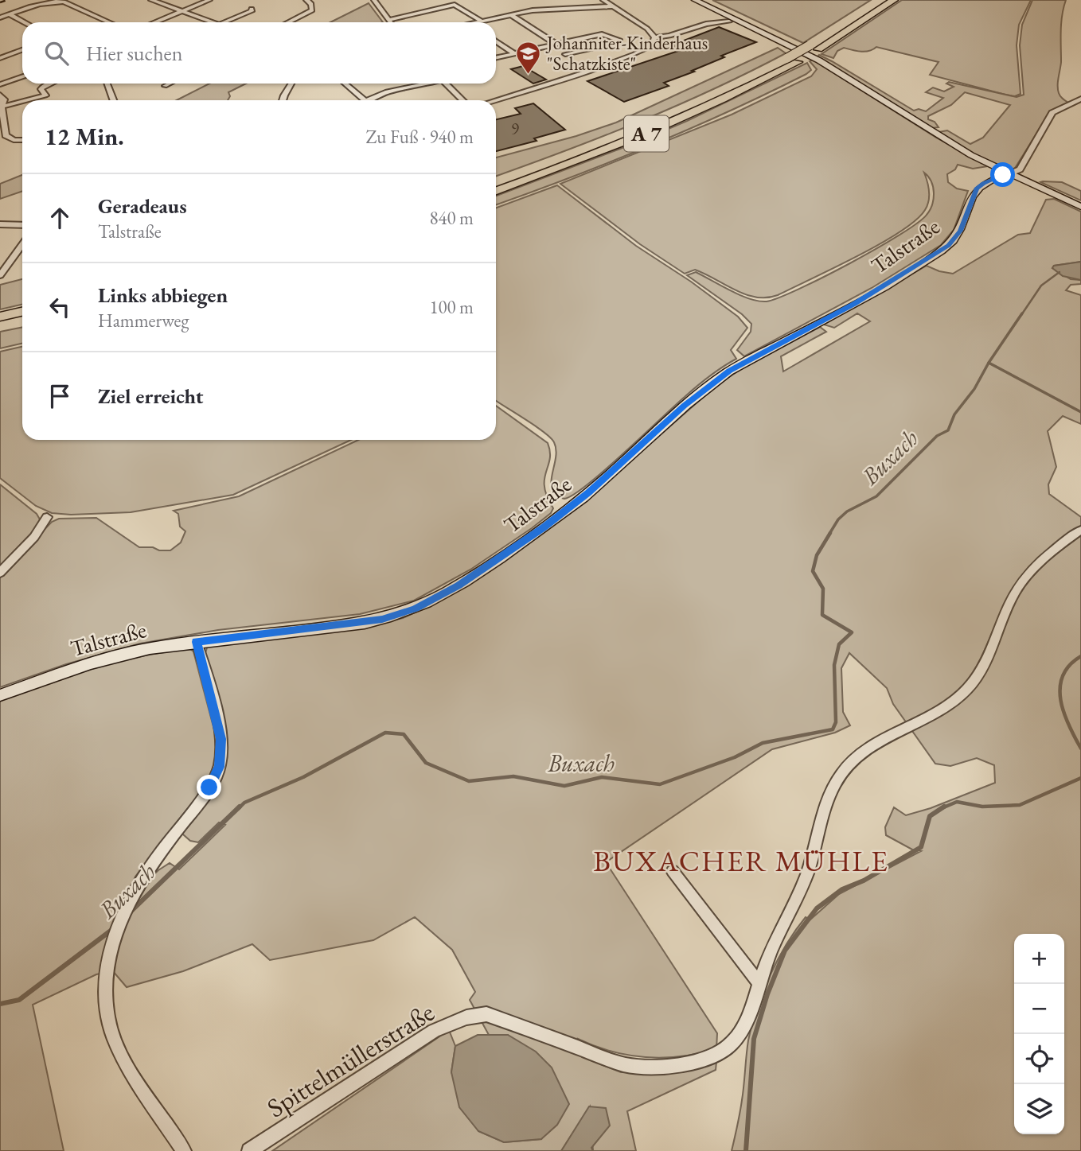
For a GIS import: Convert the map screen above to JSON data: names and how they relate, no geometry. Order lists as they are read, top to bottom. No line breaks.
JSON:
{"streets":{"highway":["A 7"],"street":["Talstraße","Spittelmüllerstraße"]},"districts":["BUXACHER MÜHLE"],"water":["Buxach"],"places":{"school or university":["Johanniter-Kinderhaus \"Schatzkiste\""]},"house_numbers":["9"],"page":{"search":"Hier suchen","heading":["12 Min.","Zu Fuß · 940 m"],"list":[["Geradeaus","Talstraße","840 m"],["Links abbiegen","Hammerweg","100 m"],"Ziel erreicht"],"map_buttons":["+","−"]}}
